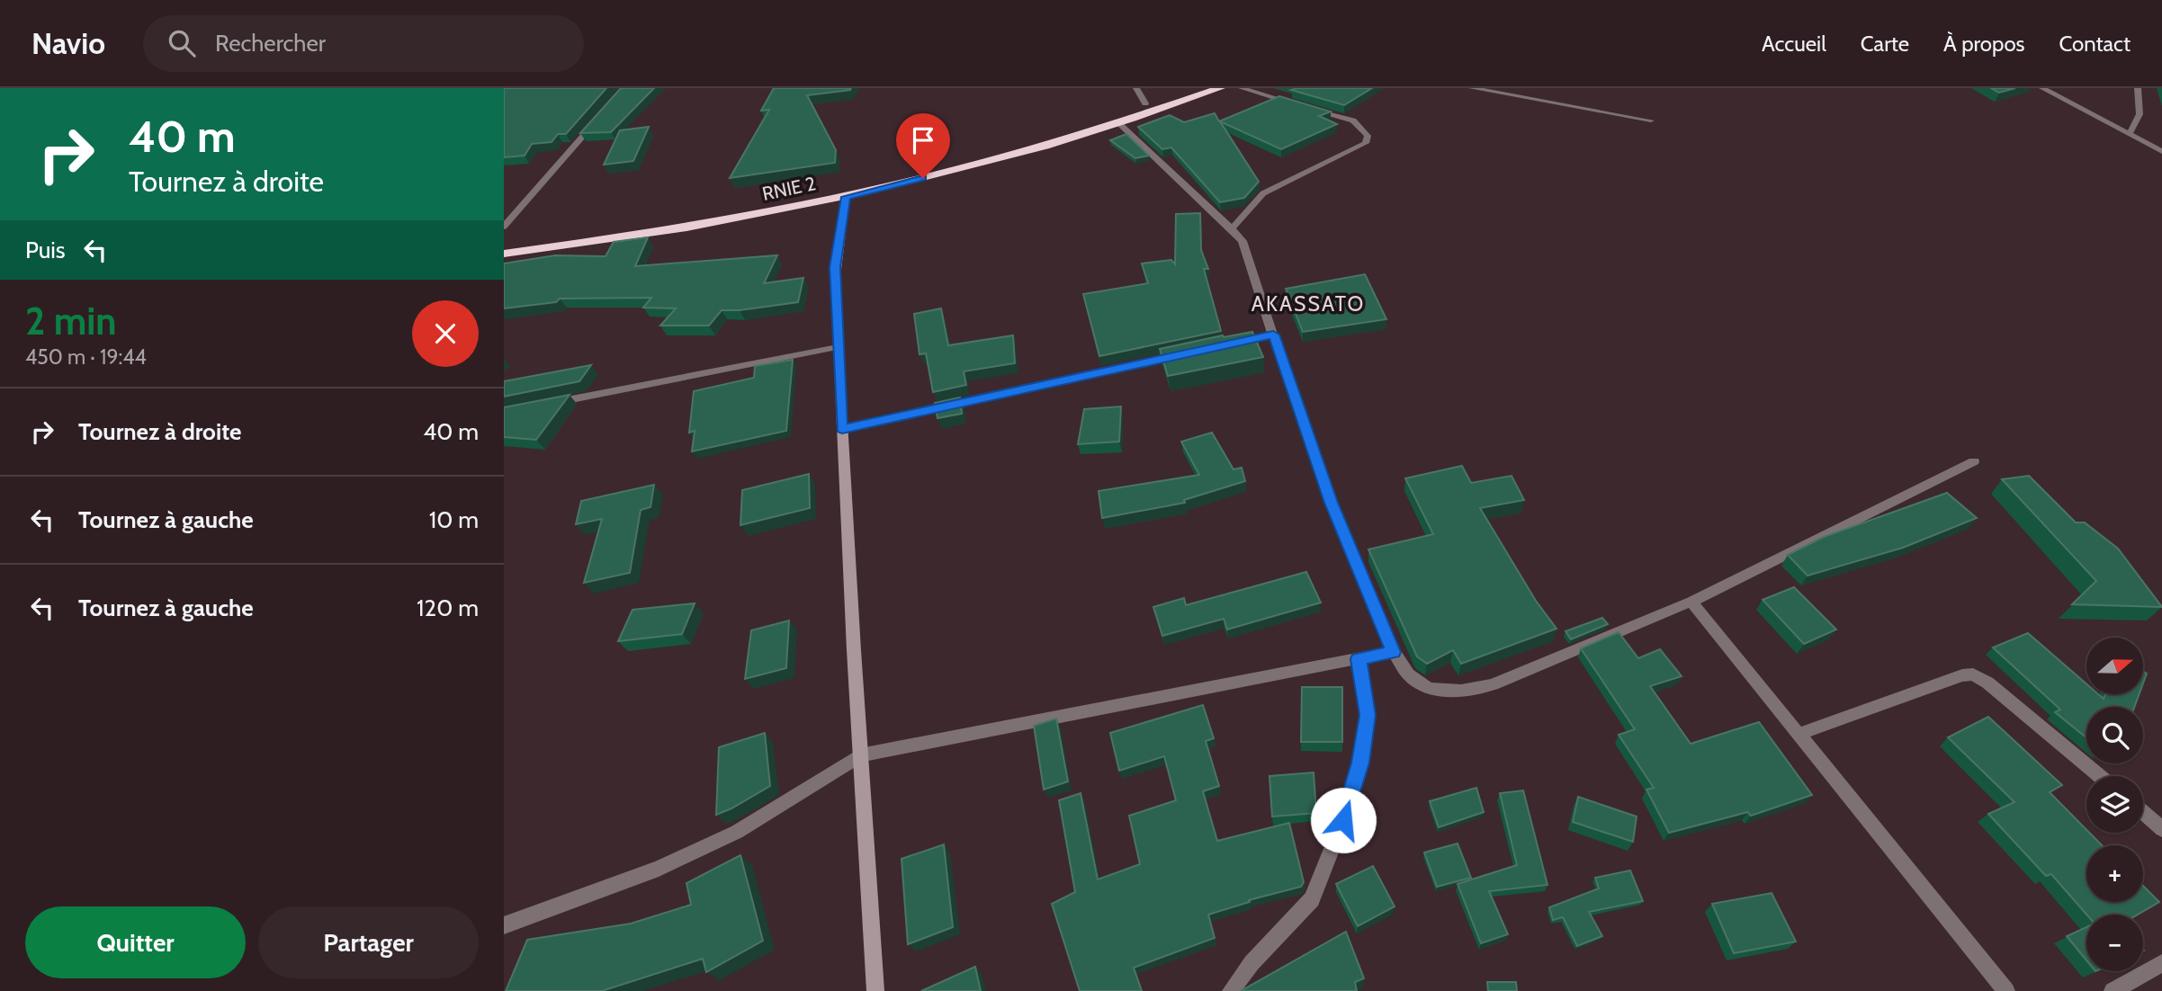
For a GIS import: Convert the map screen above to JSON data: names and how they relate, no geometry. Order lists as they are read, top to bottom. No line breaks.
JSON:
{"streets":{"highway":["RNIE 2"]},"districts":["AKASSATO"],"north":"right","page":{"header":"Navio","search":"Rechercher","nav":["Accueil","Carte","À propos","Contact"],"turn":["40 m","Tournez à droite"],"then":"Puis","heading":["2 min","450 m · 19:44"],"list":[{"name":"Tournez à droite","value":"40 m"},{"name":"Tournez à gauche","value":"10 m"},{"name":"Tournez à gauche","value":"120 m"}],"map_buttons":["+","−"],"buttons":["Quitter","Partager"]}}
